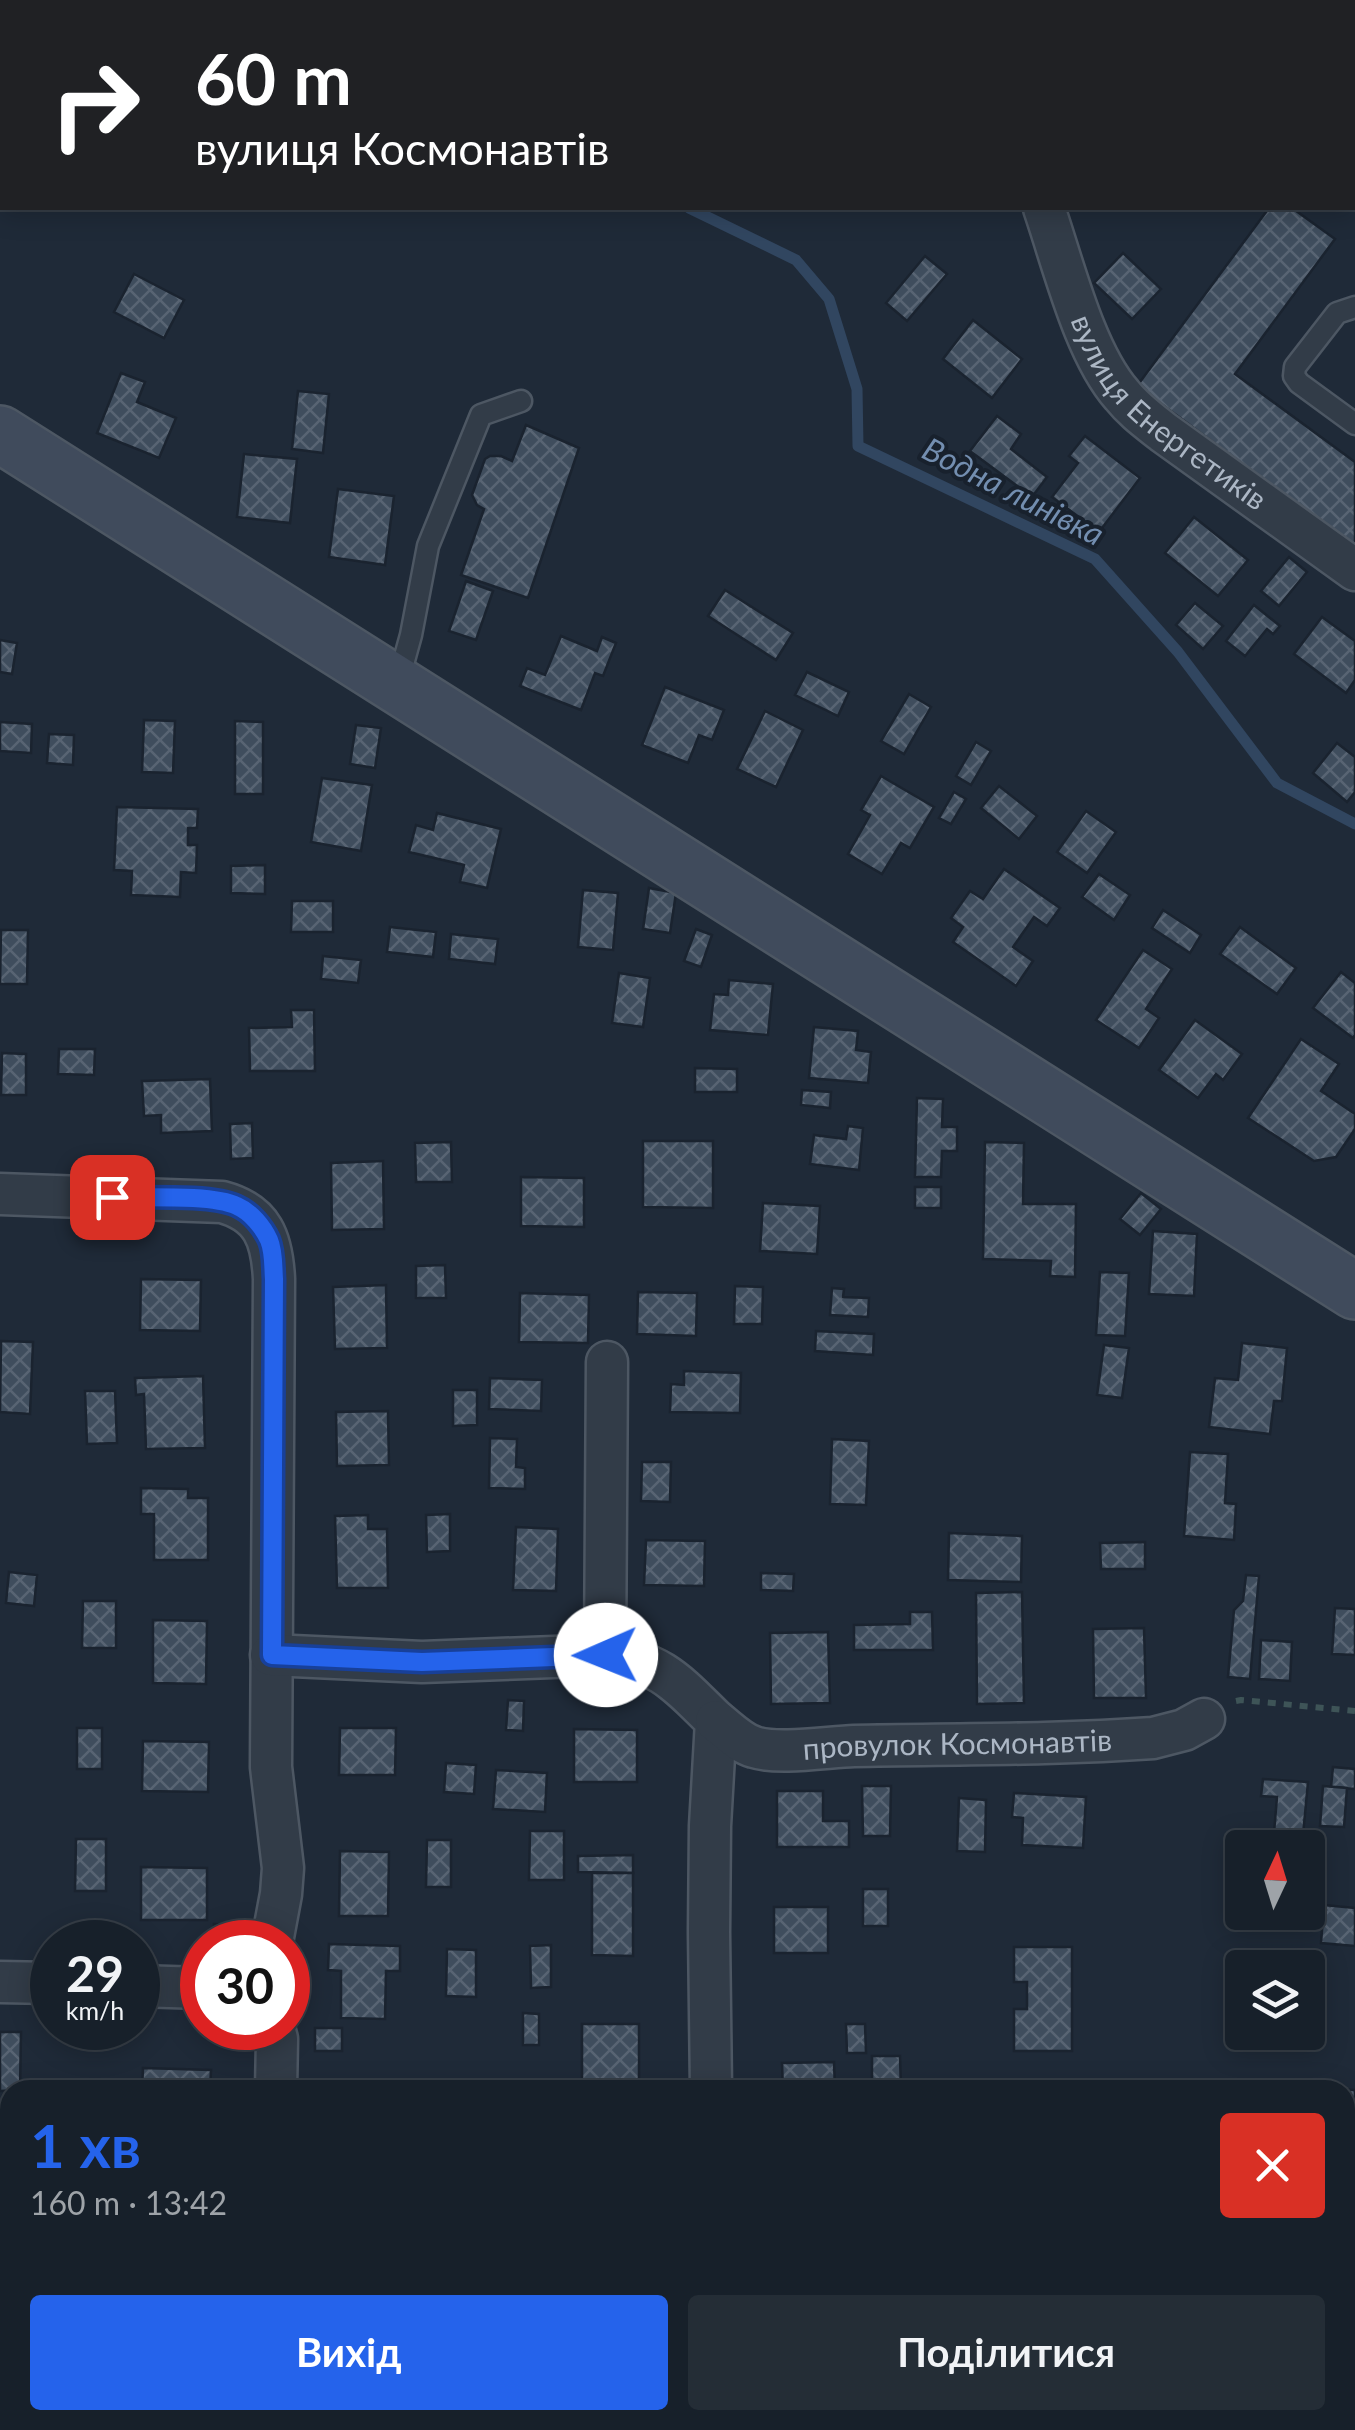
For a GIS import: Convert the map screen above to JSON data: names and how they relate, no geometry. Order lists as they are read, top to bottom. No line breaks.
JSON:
{"streets":{"street":["вулиця Енергетиків","провулок Космонавтів"]},"water":["Водна линівка"],"north":"top","page":{"turn":["60 m","вулиця Космонавтів"],"speed":"29 km/h","limit":"30","heading":["1 хв","160 m · 13:42"],"buttons":["Вихід","Поділитися"]}}
